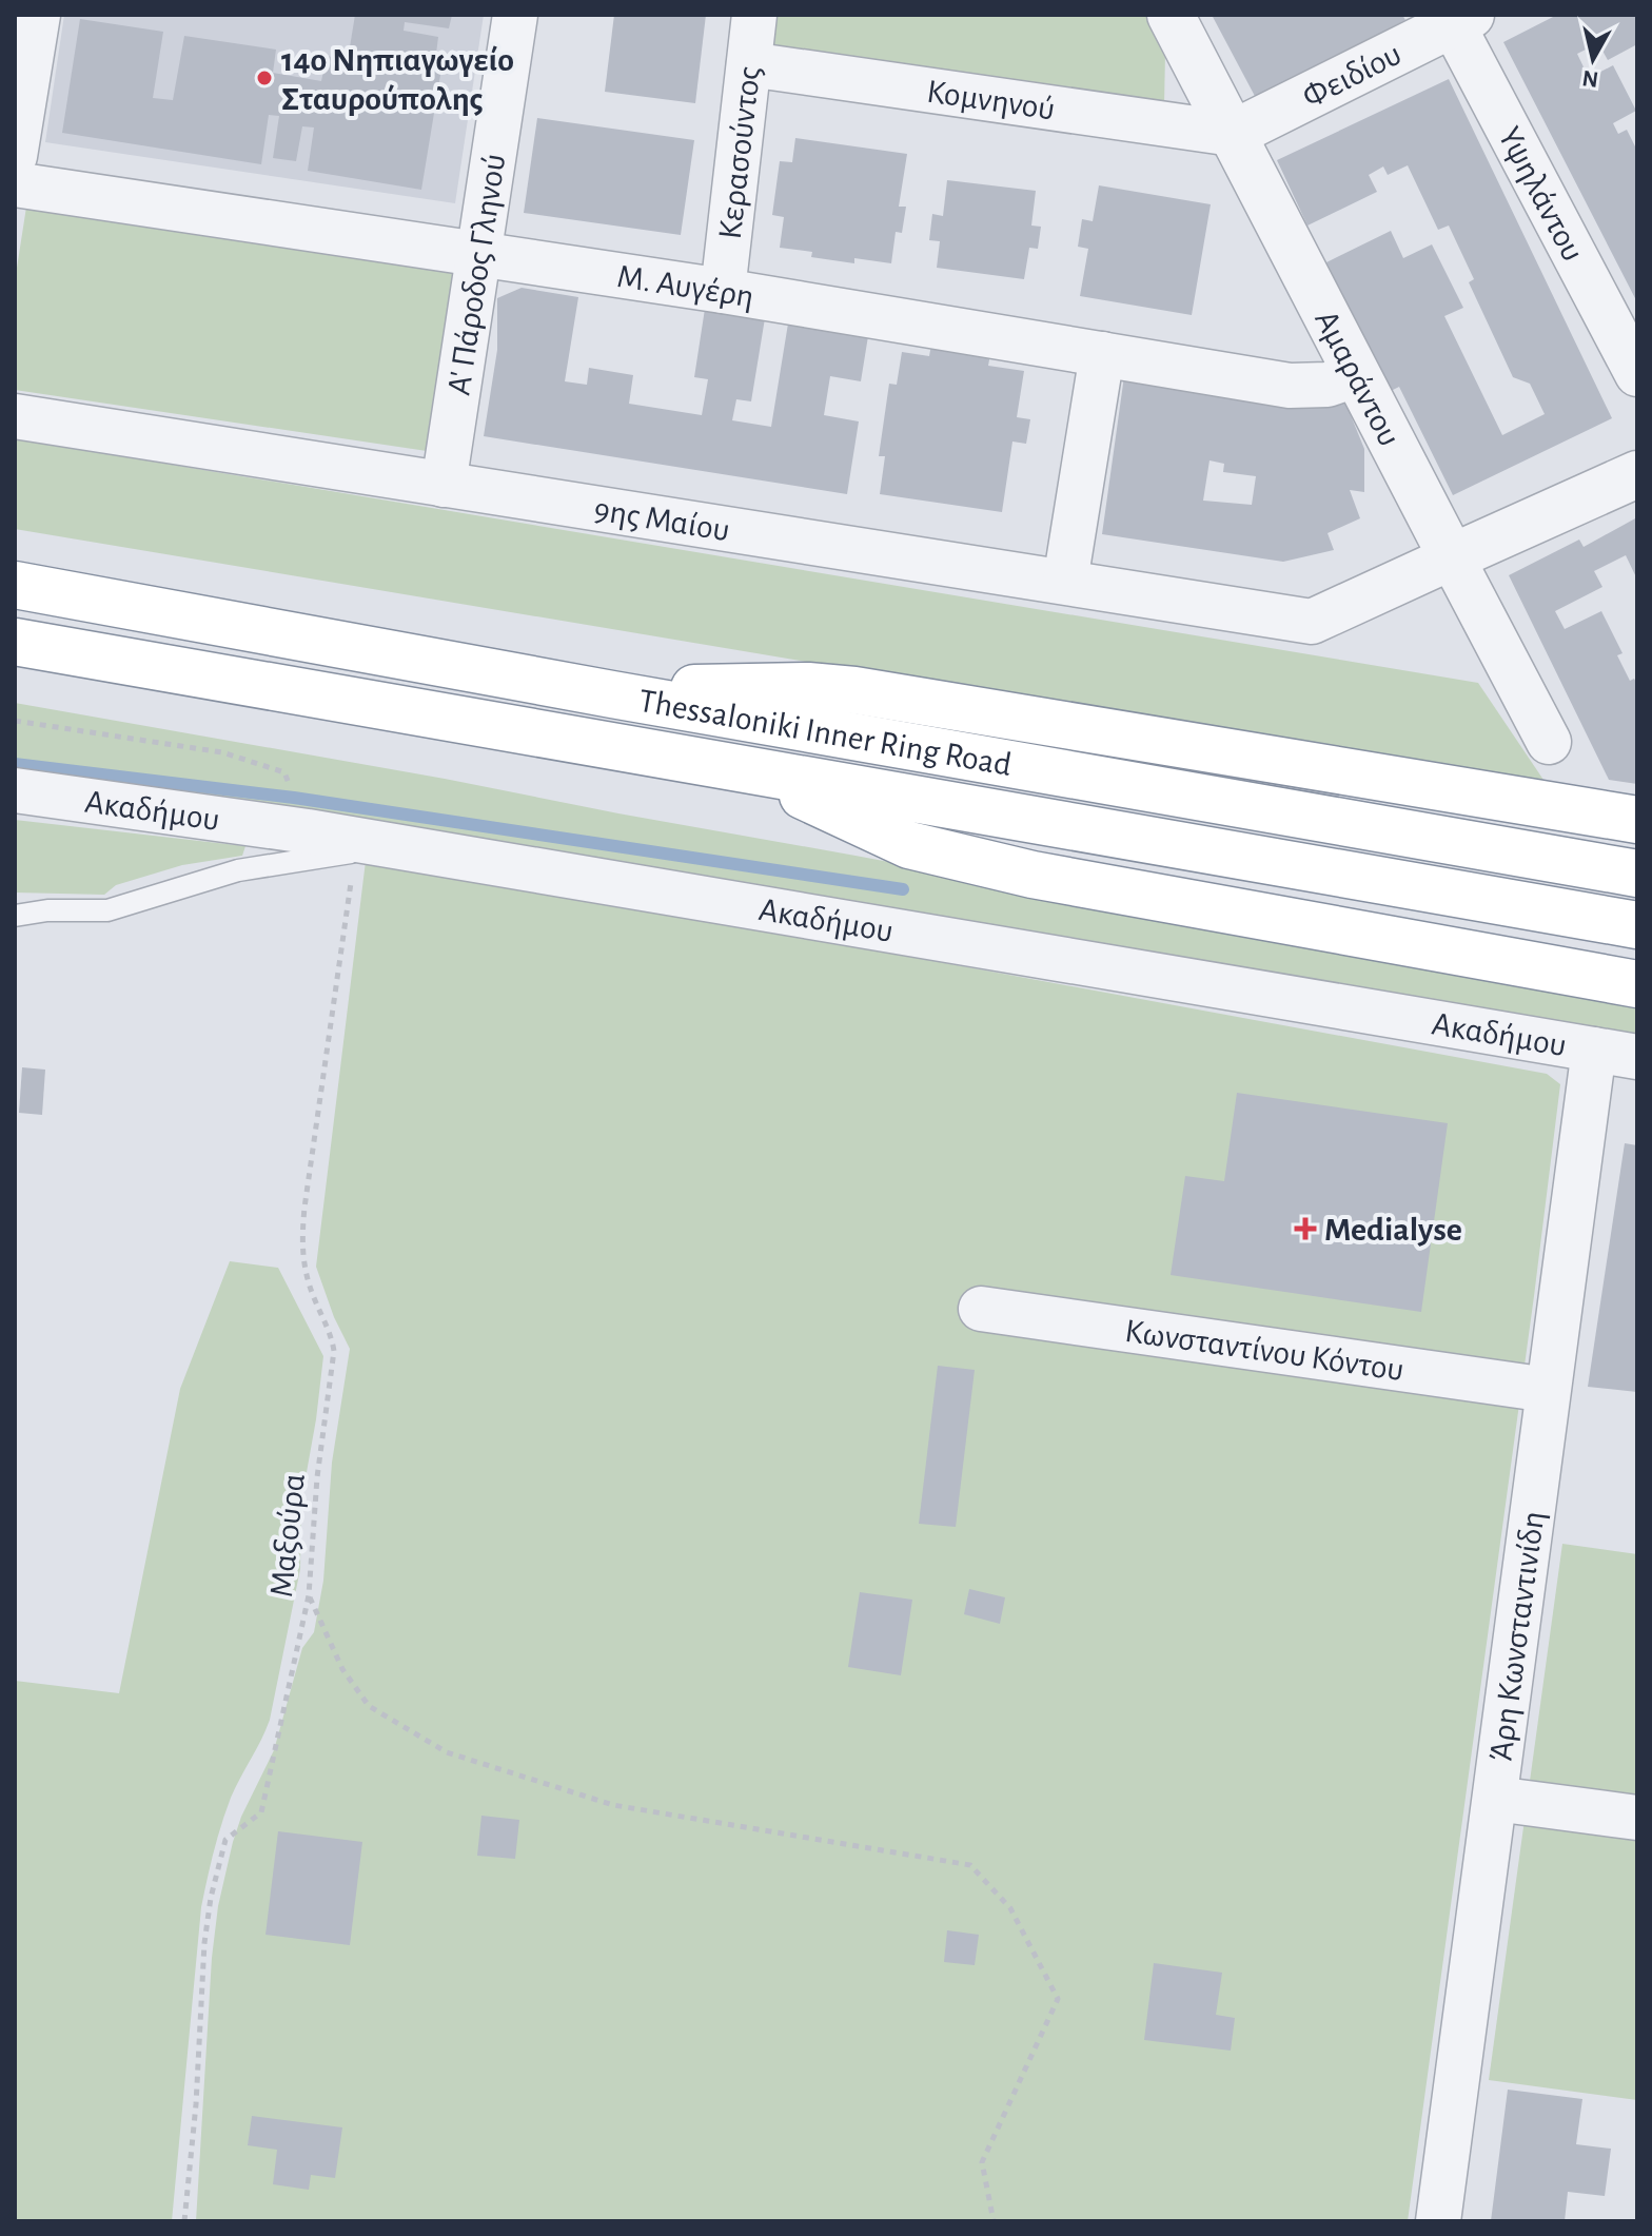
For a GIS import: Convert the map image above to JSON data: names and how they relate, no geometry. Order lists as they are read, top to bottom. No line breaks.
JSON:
{"streets":{"highway":["Thessaloniki Inner Ring Road"],"street":["Φειδίου","Κομνηνού","Κερασούντος","Υψηλάντου","Α' Πάροδος Γληνού","Μ. Αυγέρη","Αμαράντου","9ης Μαίου","Ακαδήμου","Κωνσταντίνου Κόντου","Άρη Κωνσταντινίδη"],"path":["Μαξούρα"]},"crossings":[["Φειδίου","Κομνηνού"],["Φειδίου","Υψηλάντου"],["Φειδίου","Αμαράντου"],["Κομνηνού","Κερασούντος"],["Κομνηνού","Αμαράντου"],["Κερασούντος","Μ. Αυγέρη"],["Α' Πάροδος Γληνού","Μ. Αυγέρη"],["Α' Πάροδος Γληνού","9ης Μαίου"],["Μ. Αυγέρη","Αμαράντου"],["Αμαράντου","9ης Μαίου"],["Ακαδήμου","Άρη Κωνσταντινίδη"],["Κωνσταντίνου Κόντου","Άρη Κωνσταντινίδη"]],"places":{"other":["14ο Νηπιαγωγείο Σταυρούπολης"],"health":["Medialyse"]},"north":"bottom"}
